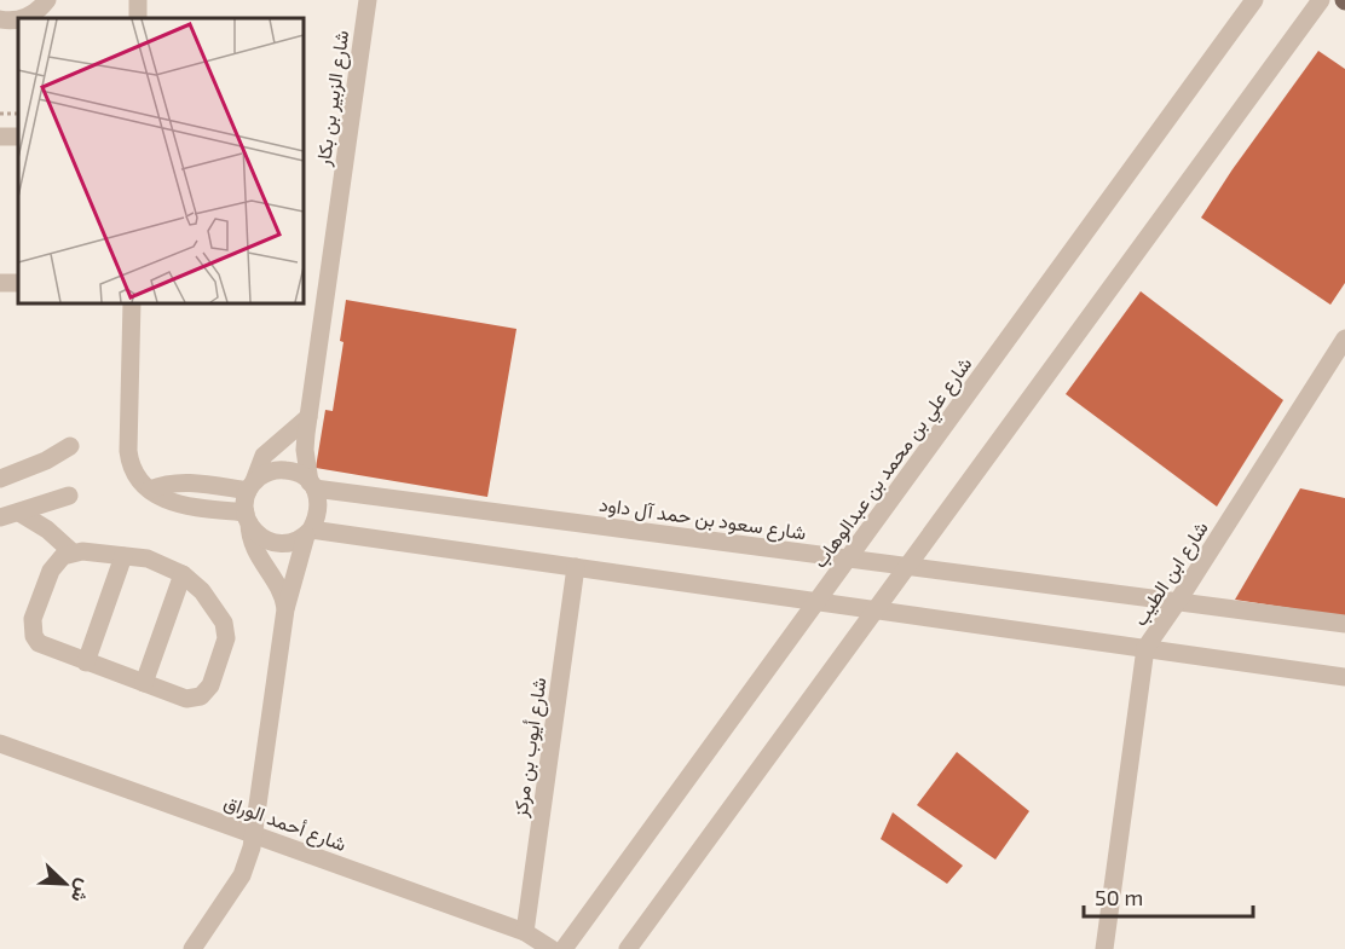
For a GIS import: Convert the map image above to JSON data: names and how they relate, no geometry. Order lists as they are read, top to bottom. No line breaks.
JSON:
{"streets":{"street":["شارع الزبير بن بكار","شارع علي بن محمد بن عبدالوهاب","شارع سعود بن حمد آل داود","شارع ابن الطيب","شارع أيوب بن مركز","شارع أحمد الوراق"]},"crossings":[["شارع الزبير بن بكار","شارع سعود بن حمد آل داود"],["شارع علي بن محمد بن عبدالوهاب","شارع سعود بن حمد آل داود"],["شارع سعود بن حمد آل داود","شارع ابن الطيب"],["شارع أيوب بن مركز","شارع أحمد الوراق"]],"scale_bar":"50 m","north":"bottom right"}
